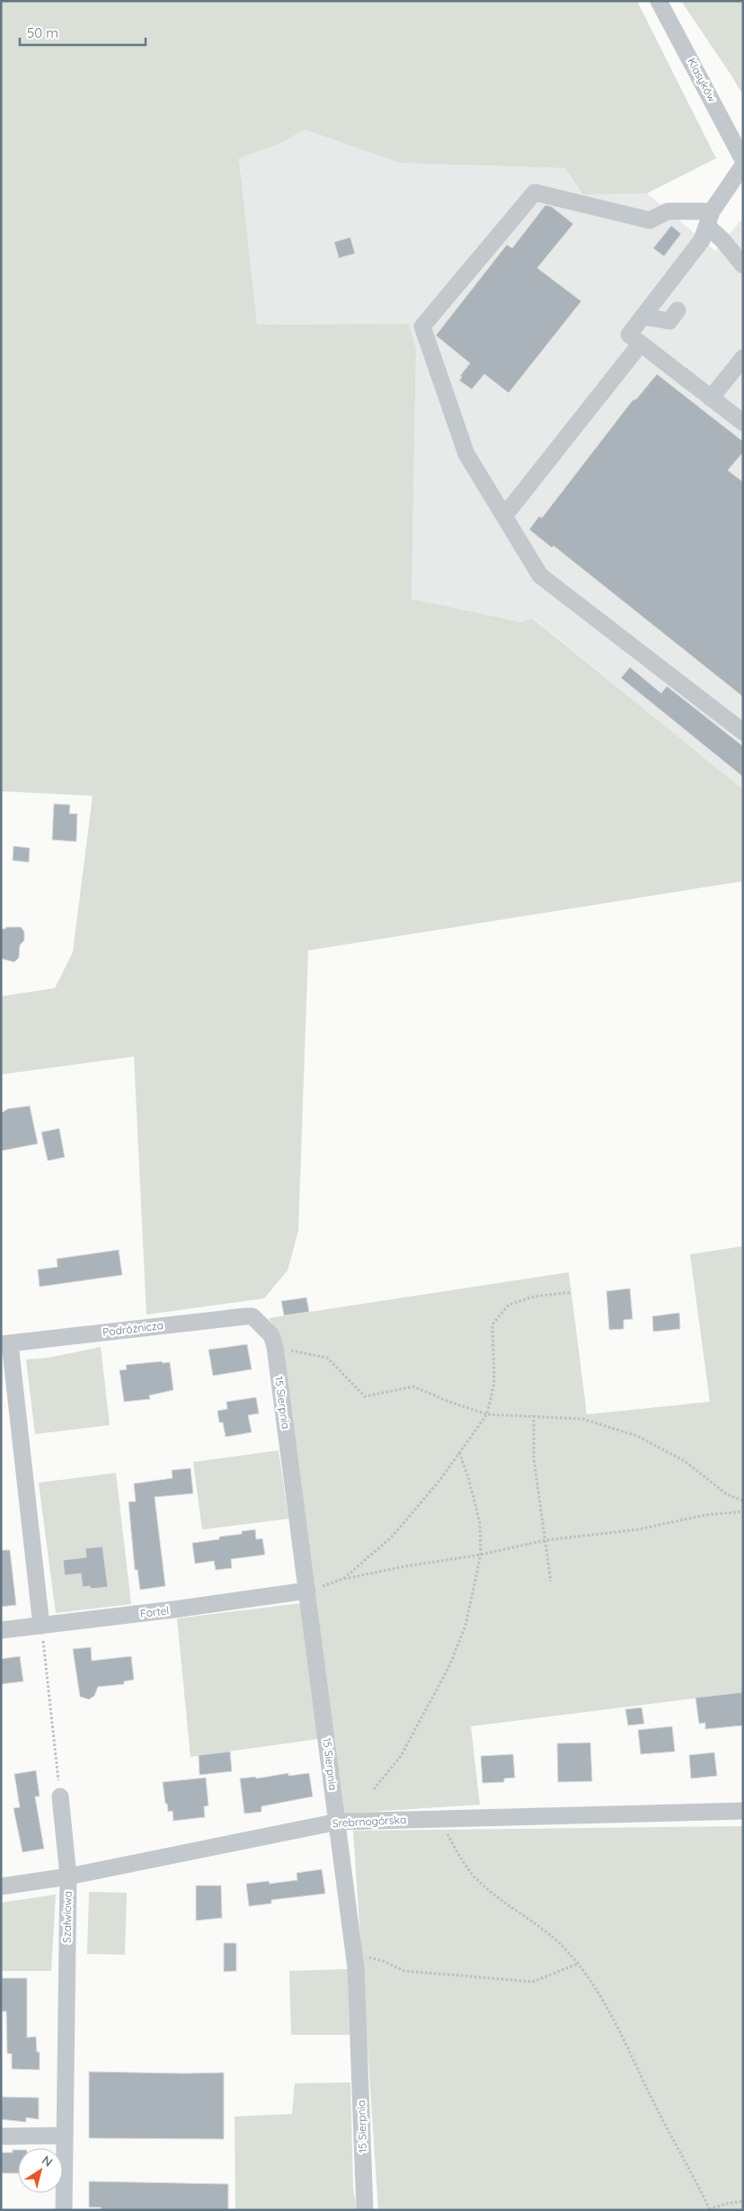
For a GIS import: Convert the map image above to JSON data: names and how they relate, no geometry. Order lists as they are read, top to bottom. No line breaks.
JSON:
{"streets":{"street":["Klasyków","Podróżnicza","15 Sierpnia","Fortel","Srebrnogórska","Szałwiowa"]},"crossings":[["Podróżnicza","15 Sierpnia"],["15 Sierpnia","Fortel"],["15 Sierpnia","Srebrnogórska"],["Srebrnogórska","Szałwiowa"]],"scale_bar":"50 m","north":"top right"}
